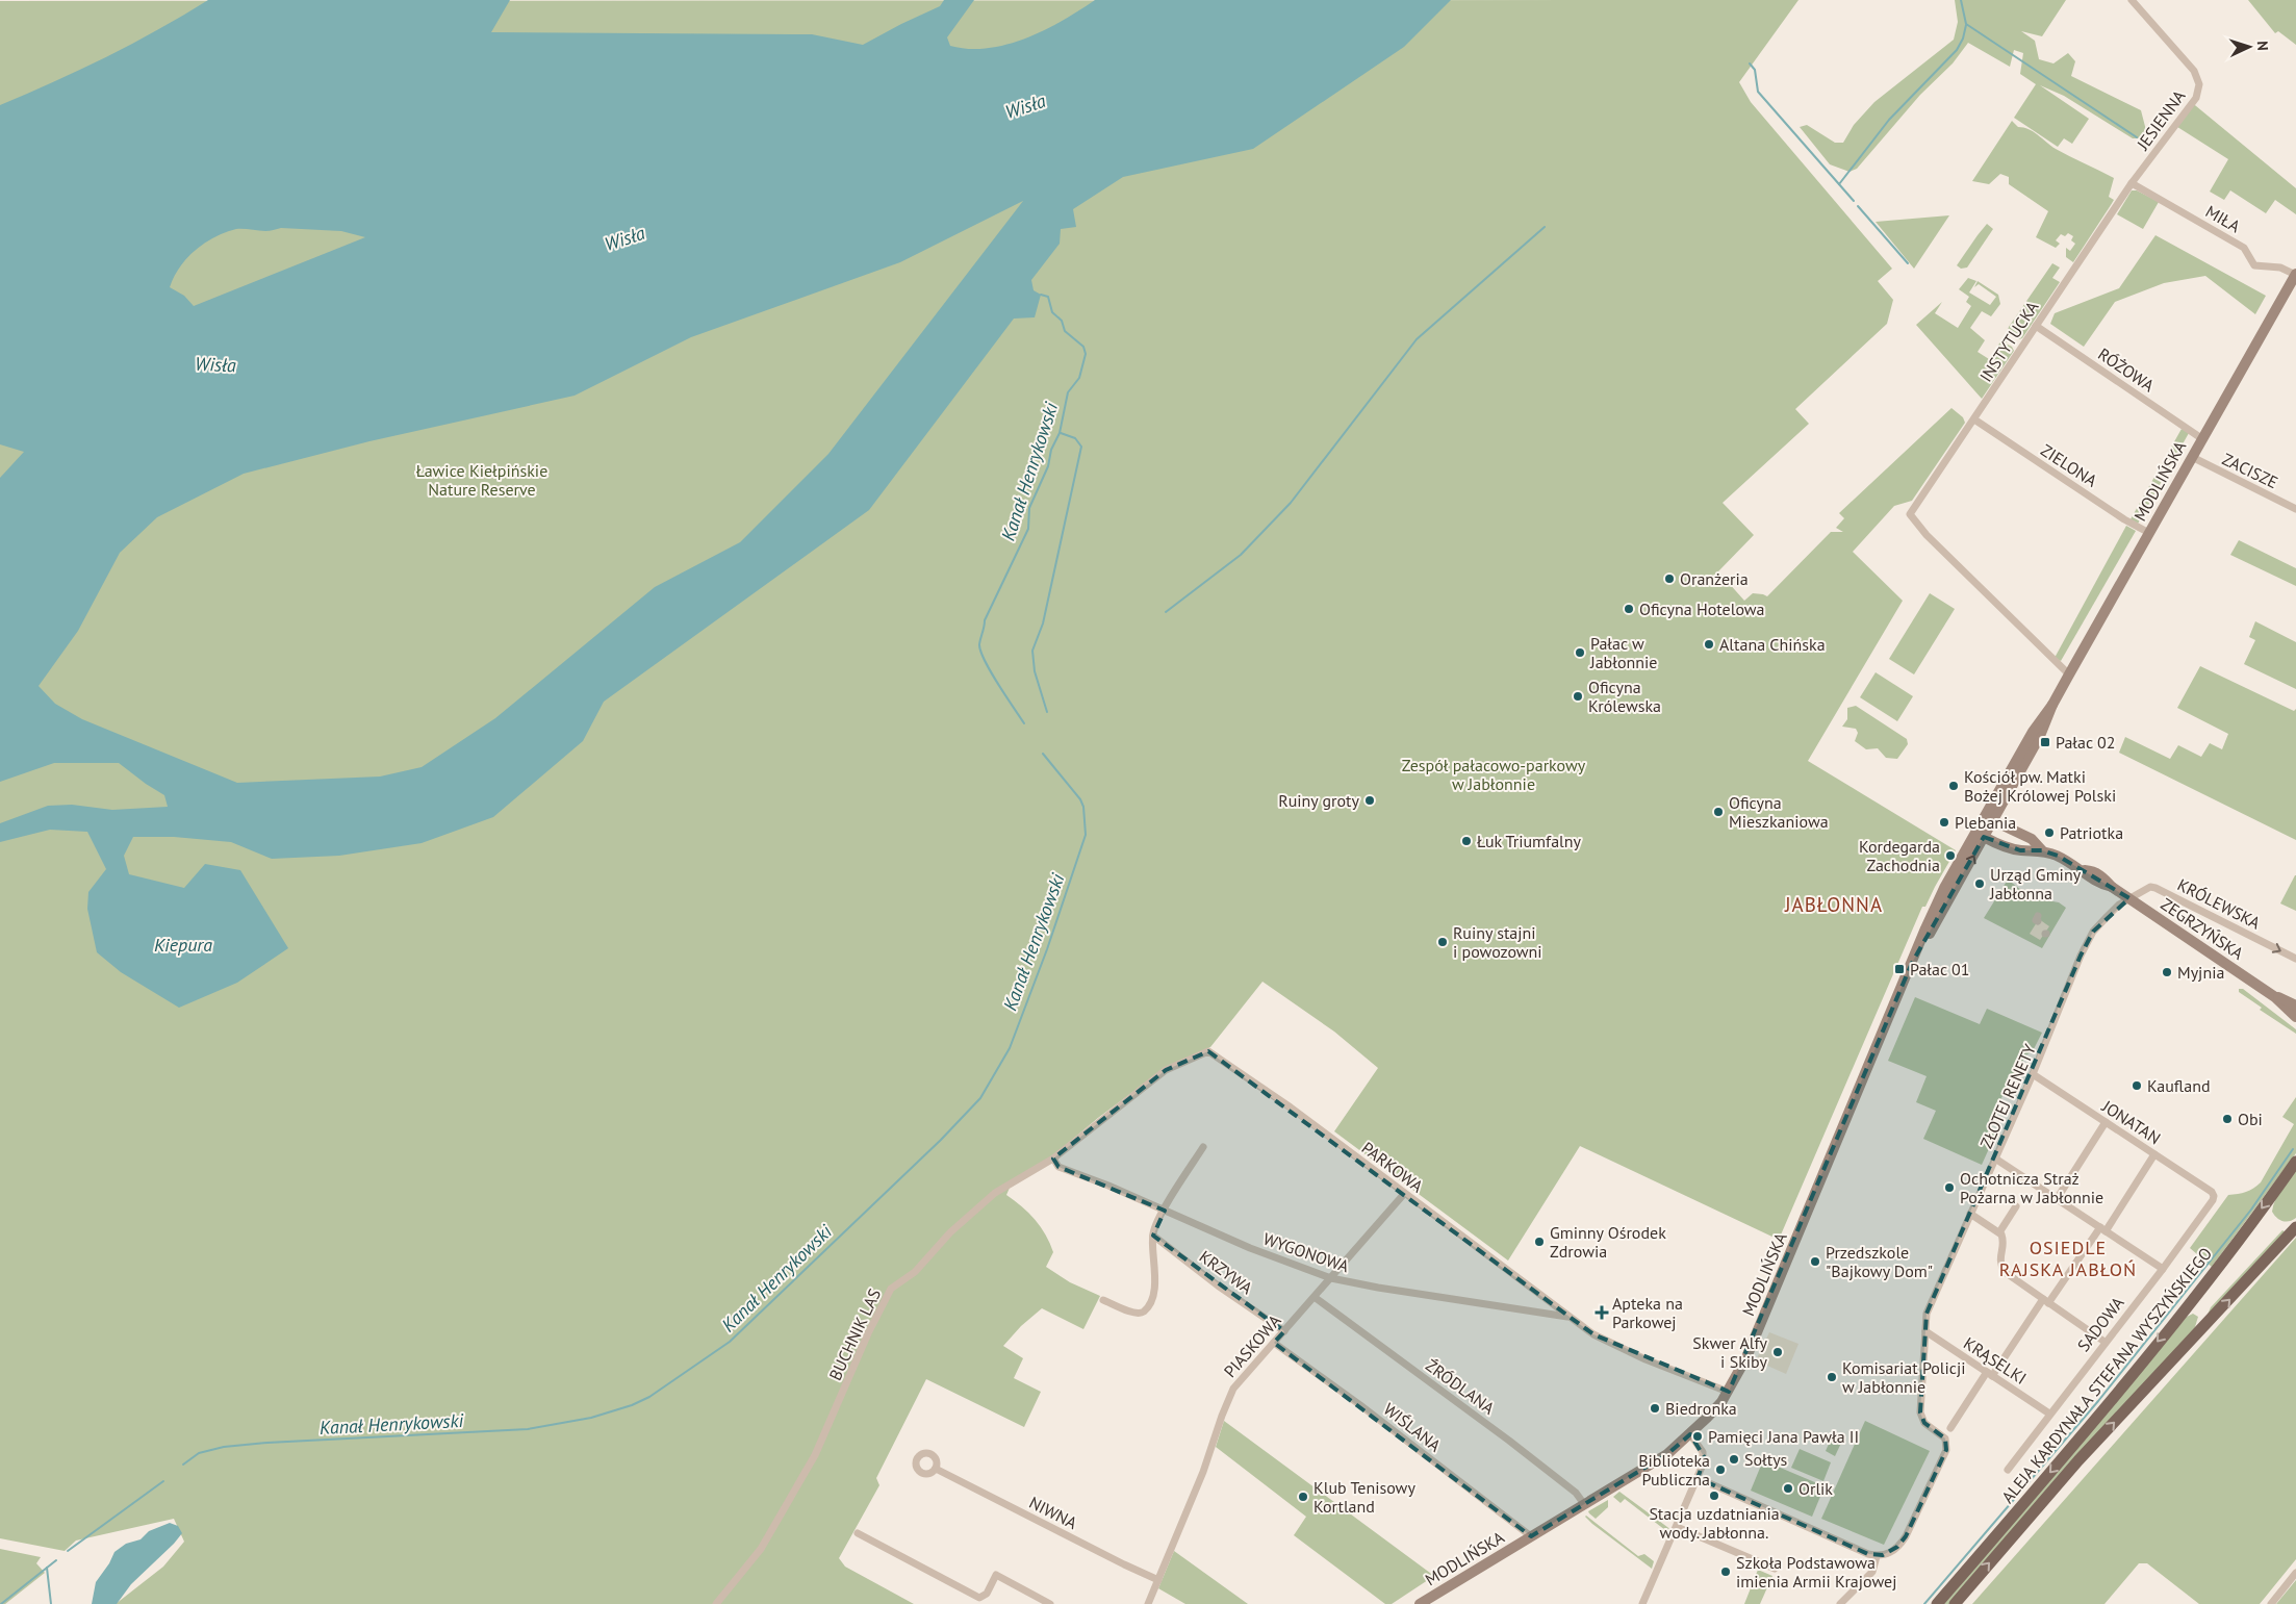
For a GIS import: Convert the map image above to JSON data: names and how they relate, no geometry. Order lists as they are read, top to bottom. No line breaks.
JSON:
{"streets":{"main road":["MODLIŃSKA","ZEGRZYŃSKA","ALEJA KARDYNAŁA STEFANA WYSZYŃSKIEGO"],"street":["JESIENNA","MIŁA","INSTYTUCKA","RÓŻOWA","ZIELONA","ZACISZE","KRÓLEWSKA","ZŁOTEJ RENETY","JONATAN","PARKOWA","WYGONOWA","KRZYWA","SADOWA","BUCHNIK LAS","PIASKOWA","KRĄSELKI","ŹRÓDLANA","WIŚLANA","NIWNA"]},"crossings":[["JESIENNA","MIŁA"],["JESIENNA","INSTYTUCKA"],["MIŁA","INSTYTUCKA"],["MIŁA","MODLIŃSKA"],["INSTYTUCKA","RÓŻOWA"],["INSTYTUCKA","ZIELONA"],["INSTYTUCKA","MODLIŃSKA"],["RÓŻOWA","MODLIŃSKA"],["ZIELONA","MODLIŃSKA"],["ZACISZE","MODLIŃSKA"],["MODLIŃSKA","ZEGRZYŃSKA"],["MODLIŃSKA","PARKOWA"],["MODLIŃSKA","ŹRÓDLANA"],["MODLIŃSKA","WIŚLANA"],["KRÓLEWSKA","ZEGRZYŃSKA"],["KRÓLEWSKA","ZŁOTEJ RENETY"],["ZEGRZYŃSKA","ZŁOTEJ RENETY"],["ZŁOTEJ RENETY","JONATAN"],["ZŁOTEJ RENETY","KRĄSELKI"],["JONATAN","SADOWA"],["PARKOWA","WYGONOWA"],["PARKOWA","BUCHNIK LAS"],["PARKOWA","PIASKOWA"],["WYGONOWA","BUCHNIK LAS"],["WYGONOWA","PIASKOWA"],["KRZYWA","PIASKOWA"],["SADOWA","KRĄSELKI"],["PIASKOWA","ŹRÓDLANA"],["PIASKOWA","WIŚLANA"],["PIASKOWA","NIWNA"]],"one_way":["KRÓLEWSKA"],"districts":["JABŁONNA","OSIEDLE RAJSKA JABŁOŃ"],"water":["Wisła","Kanał Henrykowski","Kiepura"],"parks":["Ławice Kiełpińskie Nature Reserve","Zespół pałacowo-parkowy w Jabłonnie"],"places":{"other":["Oranżeria","Oficyna Hotelowa","Altana Chińska","Pałac w Jabłonnie","Oficyna Królewska","Kościół pw. Matki Bożej Królowej Polski","Ruiny groty","Oficyna Mieszkaniowa","Plebania","Patriotka","Łuk Triumfalny","Kordegarda Zachodnia","Urząd Gminy Jabłonna","Ruiny stajni i powozowni","Myjnia","Kaufland","Obi","Ochotnicza Straż Pożarna w Jabłonnie","Gminny Ośrodek Zdrowia","Przedszkole \"Bajkowy Dom\"","Skwer Alfy i Skiby","Komisariat Policji w Jabłonnie","Biedronka","Pamięci Jana Pawła II","Sołtys","Biblioteka Publiczna","Orlik","Stacja uzdatniania wody. Jabłonna.","Klub Tenisowy Kortland","Szkoła Podstawowa imienia Armii Krajowej"],"transit":["Pałac 02","Pałac 01"],"health":["Apteka na Parkowej"]},"north":"right"}
